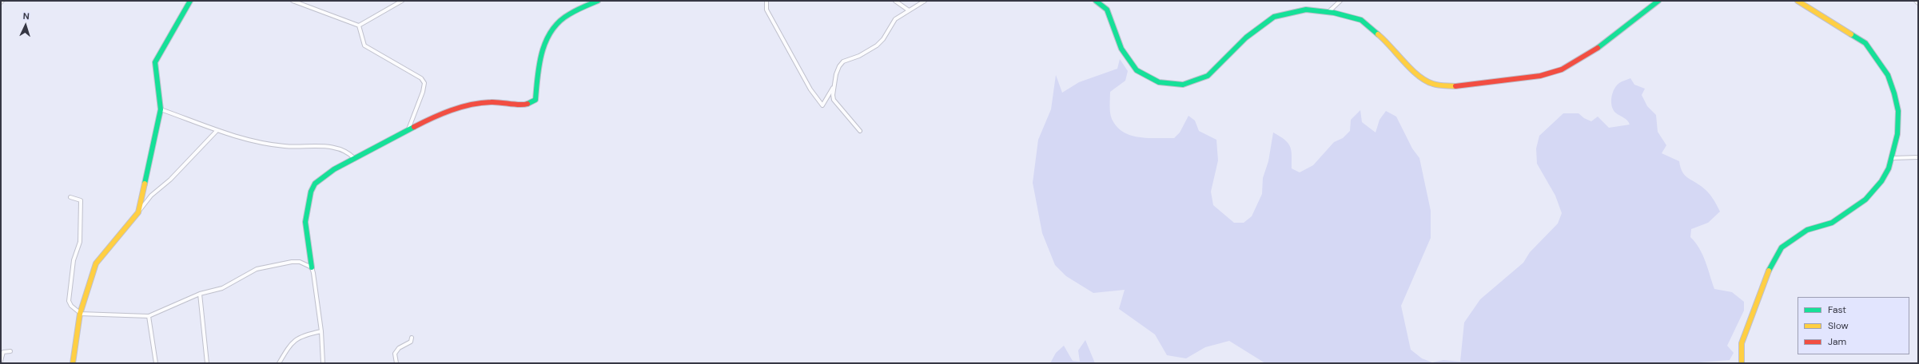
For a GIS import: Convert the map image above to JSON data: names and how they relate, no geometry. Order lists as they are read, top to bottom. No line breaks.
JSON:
{"legend":["Fast","Slow","Jam"],"north":"top"}
